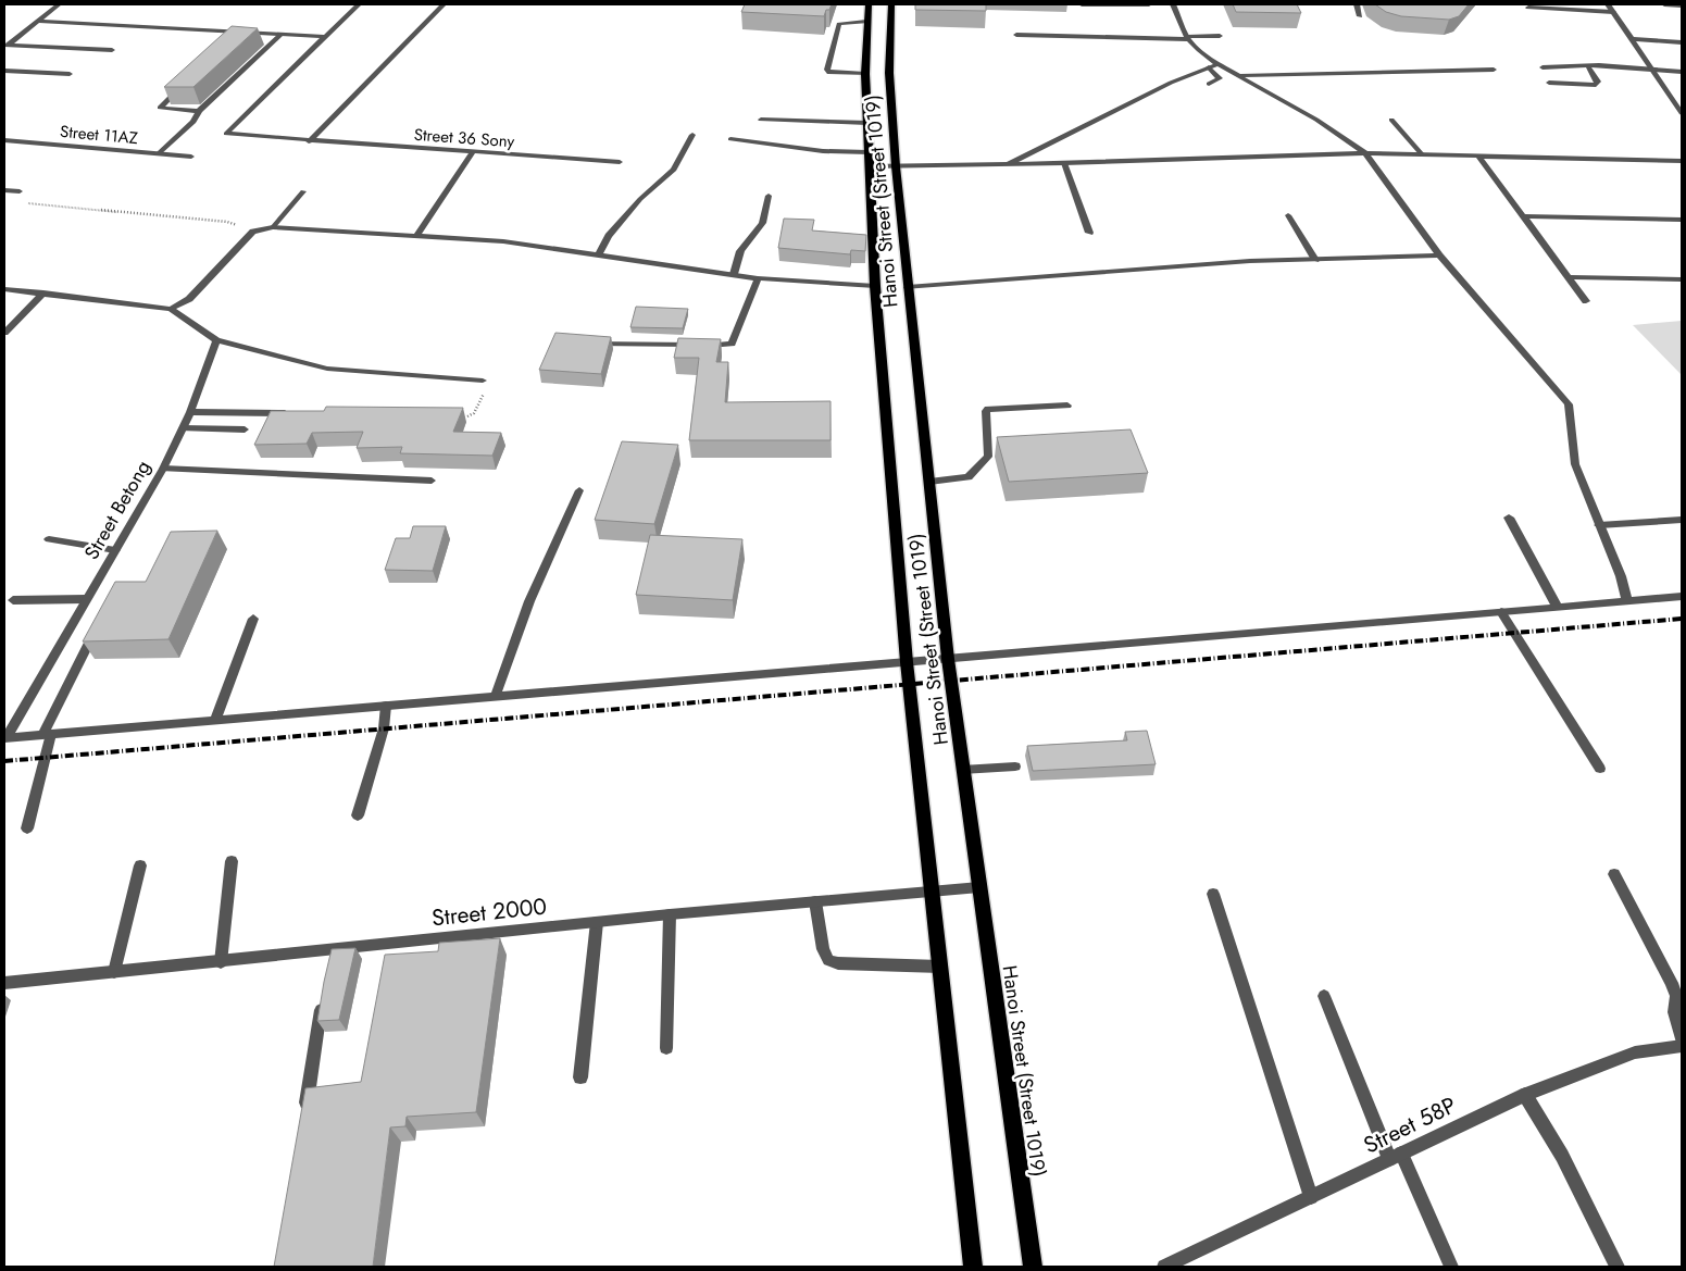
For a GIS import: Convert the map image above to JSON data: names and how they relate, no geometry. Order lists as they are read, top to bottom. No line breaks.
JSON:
{"streets":{"main road":["Hanoi Street (Street 1019)"],"street":["Street 11AZ","Street 36 Sony","Street Betong","Street 2000","Street 58P"]},"crossings":[["Hanoi Street (Street 1019)","Street 2000"]]}
